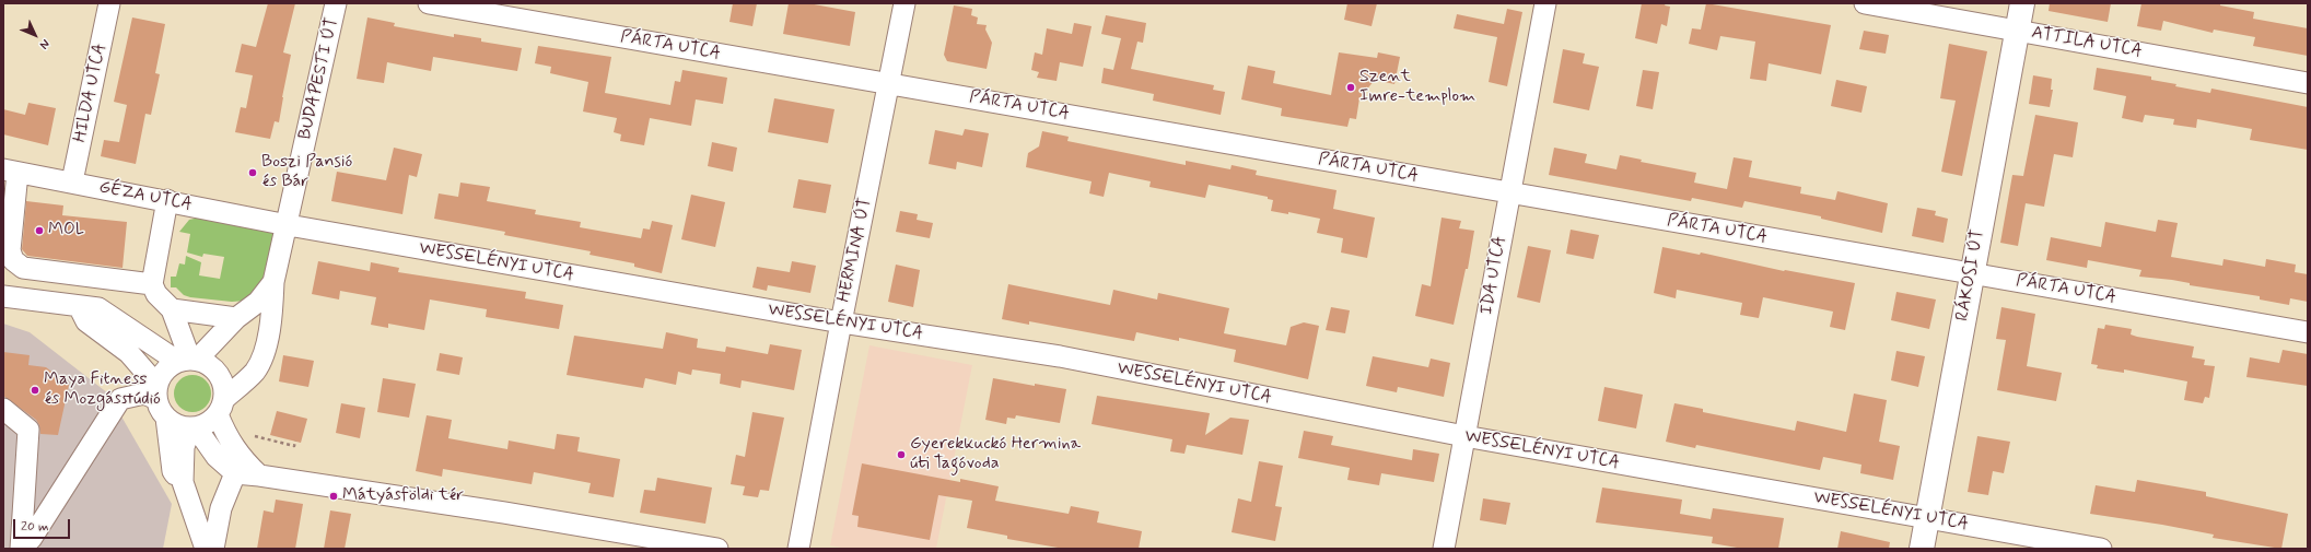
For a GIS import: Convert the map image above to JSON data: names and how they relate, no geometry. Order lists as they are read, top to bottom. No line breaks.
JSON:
{"streets":{"main road":["RÁKOSI ÚT"],"street":["ATTILA UTCA","PÁRTA UTCA","BUDAPESTI ÚT","HILDA UTCA","GÉZA UTCA","HERMINA ÚT","WESSELÉNYI UTCA","IDA UTCA"]},"crossings":[["ATTILA UTCA","RÁKOSI ÚT"],["PÁRTA UTCA","HERMINA ÚT"],["PÁRTA UTCA","IDA UTCA"],["PÁRTA UTCA","RÁKOSI ÚT"],["BUDAPESTI ÚT","GÉZA UTCA"],["BUDAPESTI ÚT","WESSELÉNYI UTCA"],["HILDA UTCA","GÉZA UTCA"],["GÉZA UTCA","WESSELÉNYI UTCA"],["HERMINA ÚT","WESSELÉNYI UTCA"],["WESSELÉNYI UTCA","IDA UTCA"],["WESSELÉNYI UTCA","RÁKOSI ÚT"]],"places":["Szent Imre-templom","Boszi Pansió és Bár","MOL","Maya Fitness és Mozgásstúdió","Gyerekkuckó Hermina úti Tagóvoda","Mátyásföldi tér"],"scale_bar":"20 m","north":"bottom right"}
